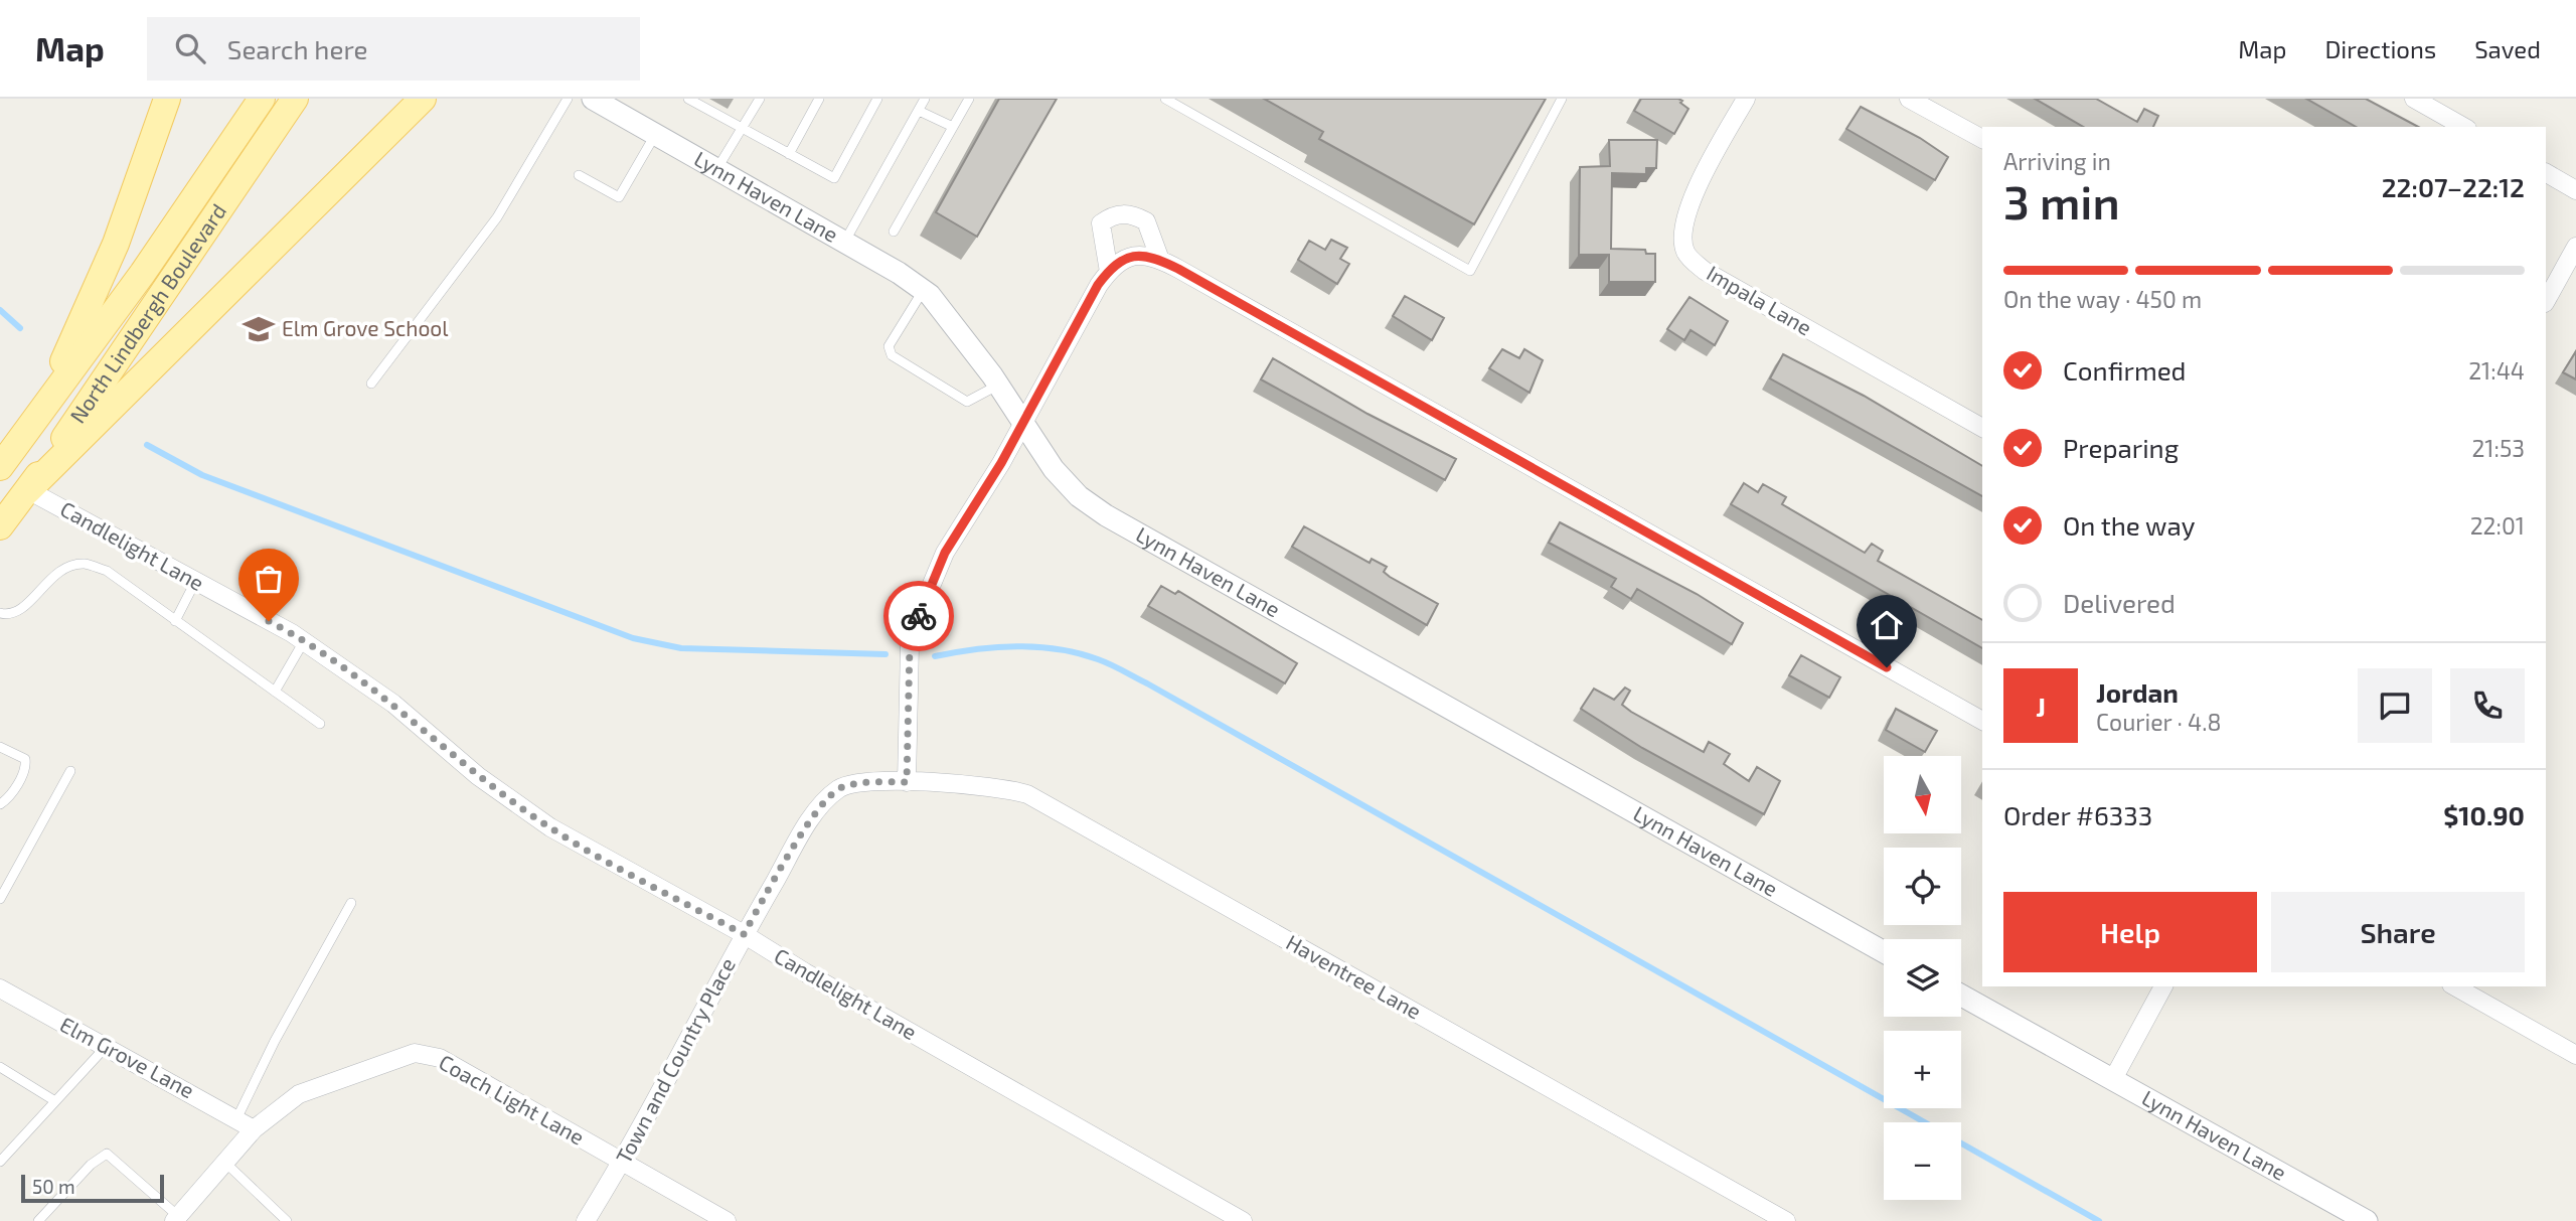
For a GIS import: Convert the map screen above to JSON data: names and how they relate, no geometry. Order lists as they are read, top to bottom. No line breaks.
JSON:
{"streets":{"main road":["North Lindbergh Boulevard"],"street":["Lynn Haven Lane","Impala Lane","Candlelight Lane","Haventree Lane","Elm Grove Lane","Town and Country Place","Coach Light Lane"]},"crossings":[["North Lindbergh Boulevard","Candlelight Lane"],["Candlelight Lane","Town and Country Place"],["Haventree Lane","Town and Country Place"],["Elm Grove Lane","Coach Light Lane"],["Town and Country Place","Coach Light Lane"]],"places":{"school or university":["Elm Grove School"]},"scale_bar":"50 m","north":"bottom","page":{"header":"Map","search":"Search here","nav":["Map","Directions","Saved"],"heading":["3 min","Arriving in","22:07–22:12"],"panel":["Jordan","Courier · 4.8","Order #6333","$10.90"],"bar":"On the way · 450 m","list":[["Confirmed","21:44"],["Preparing","21:53"],["On the way","22:01"],"Delivered"],"round":"J","map_buttons":["+","−"],"buttons":["Help","Share"],"scale":"50 m"}}
